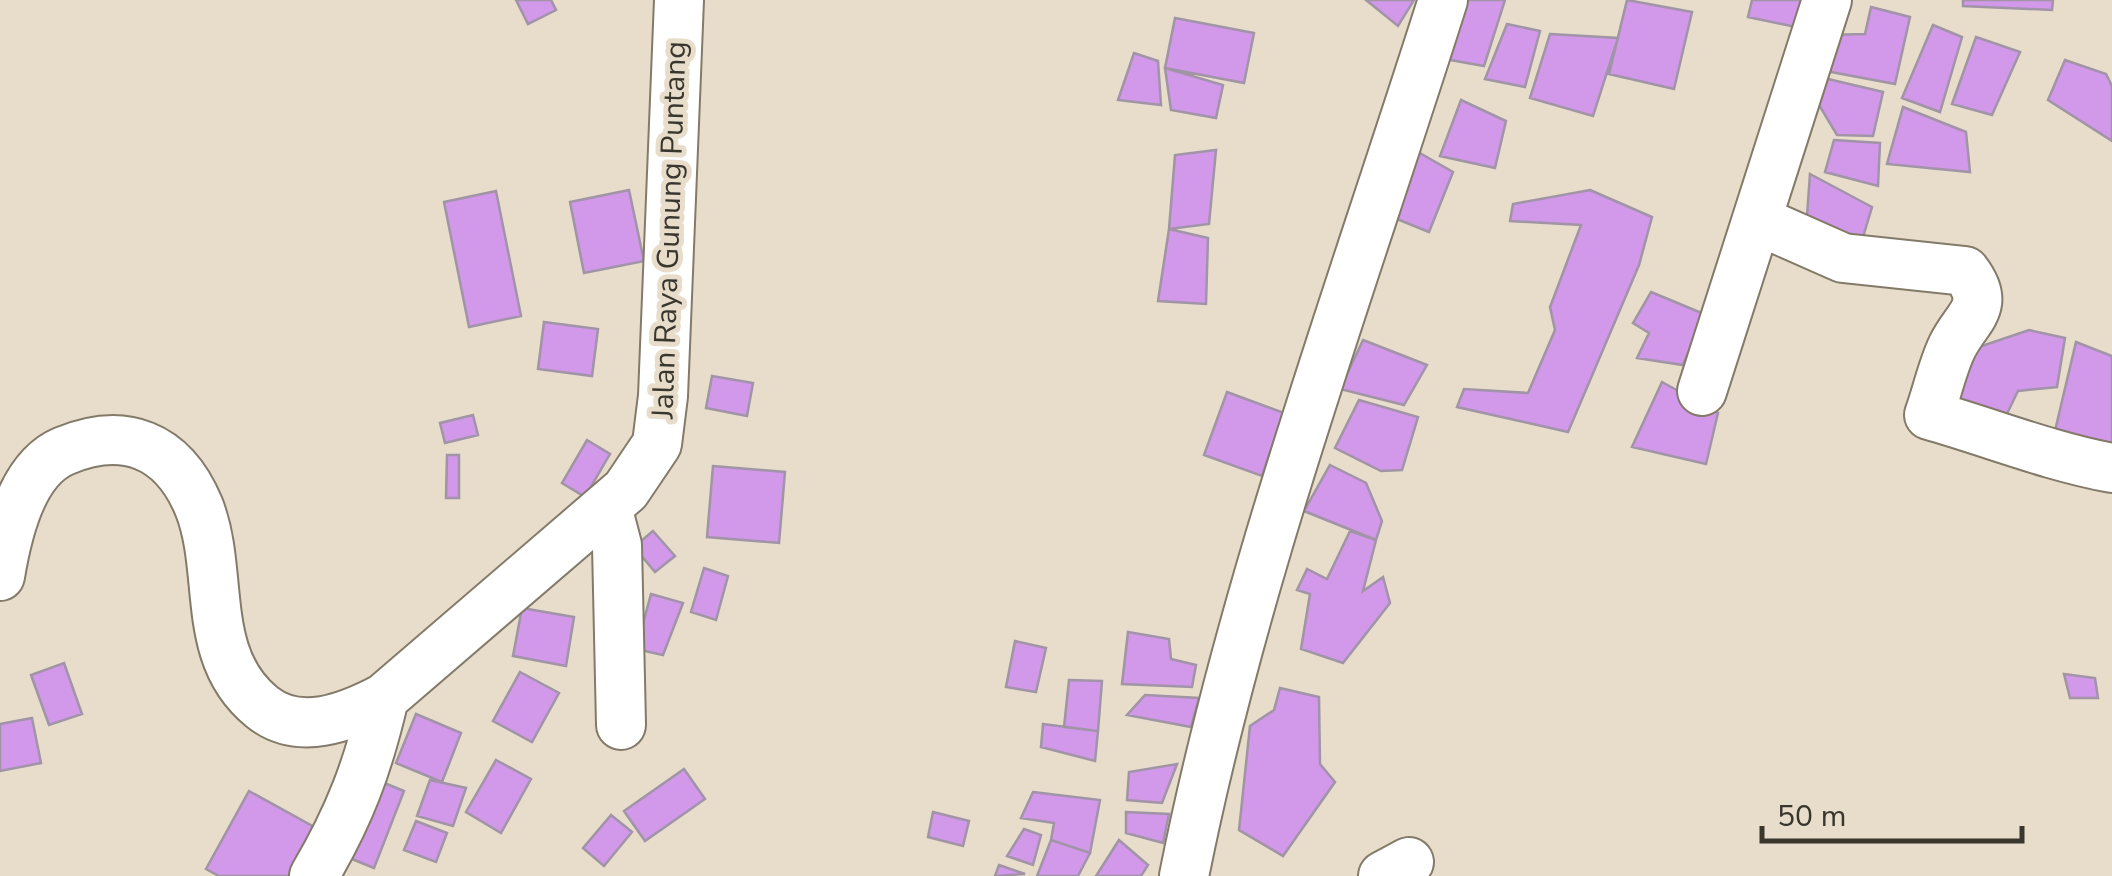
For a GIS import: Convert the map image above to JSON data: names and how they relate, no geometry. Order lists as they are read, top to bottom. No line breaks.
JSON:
{"streets":{"street":["Jalan Raya Gunung Puntang"]},"scale_bar":"50 m"}
